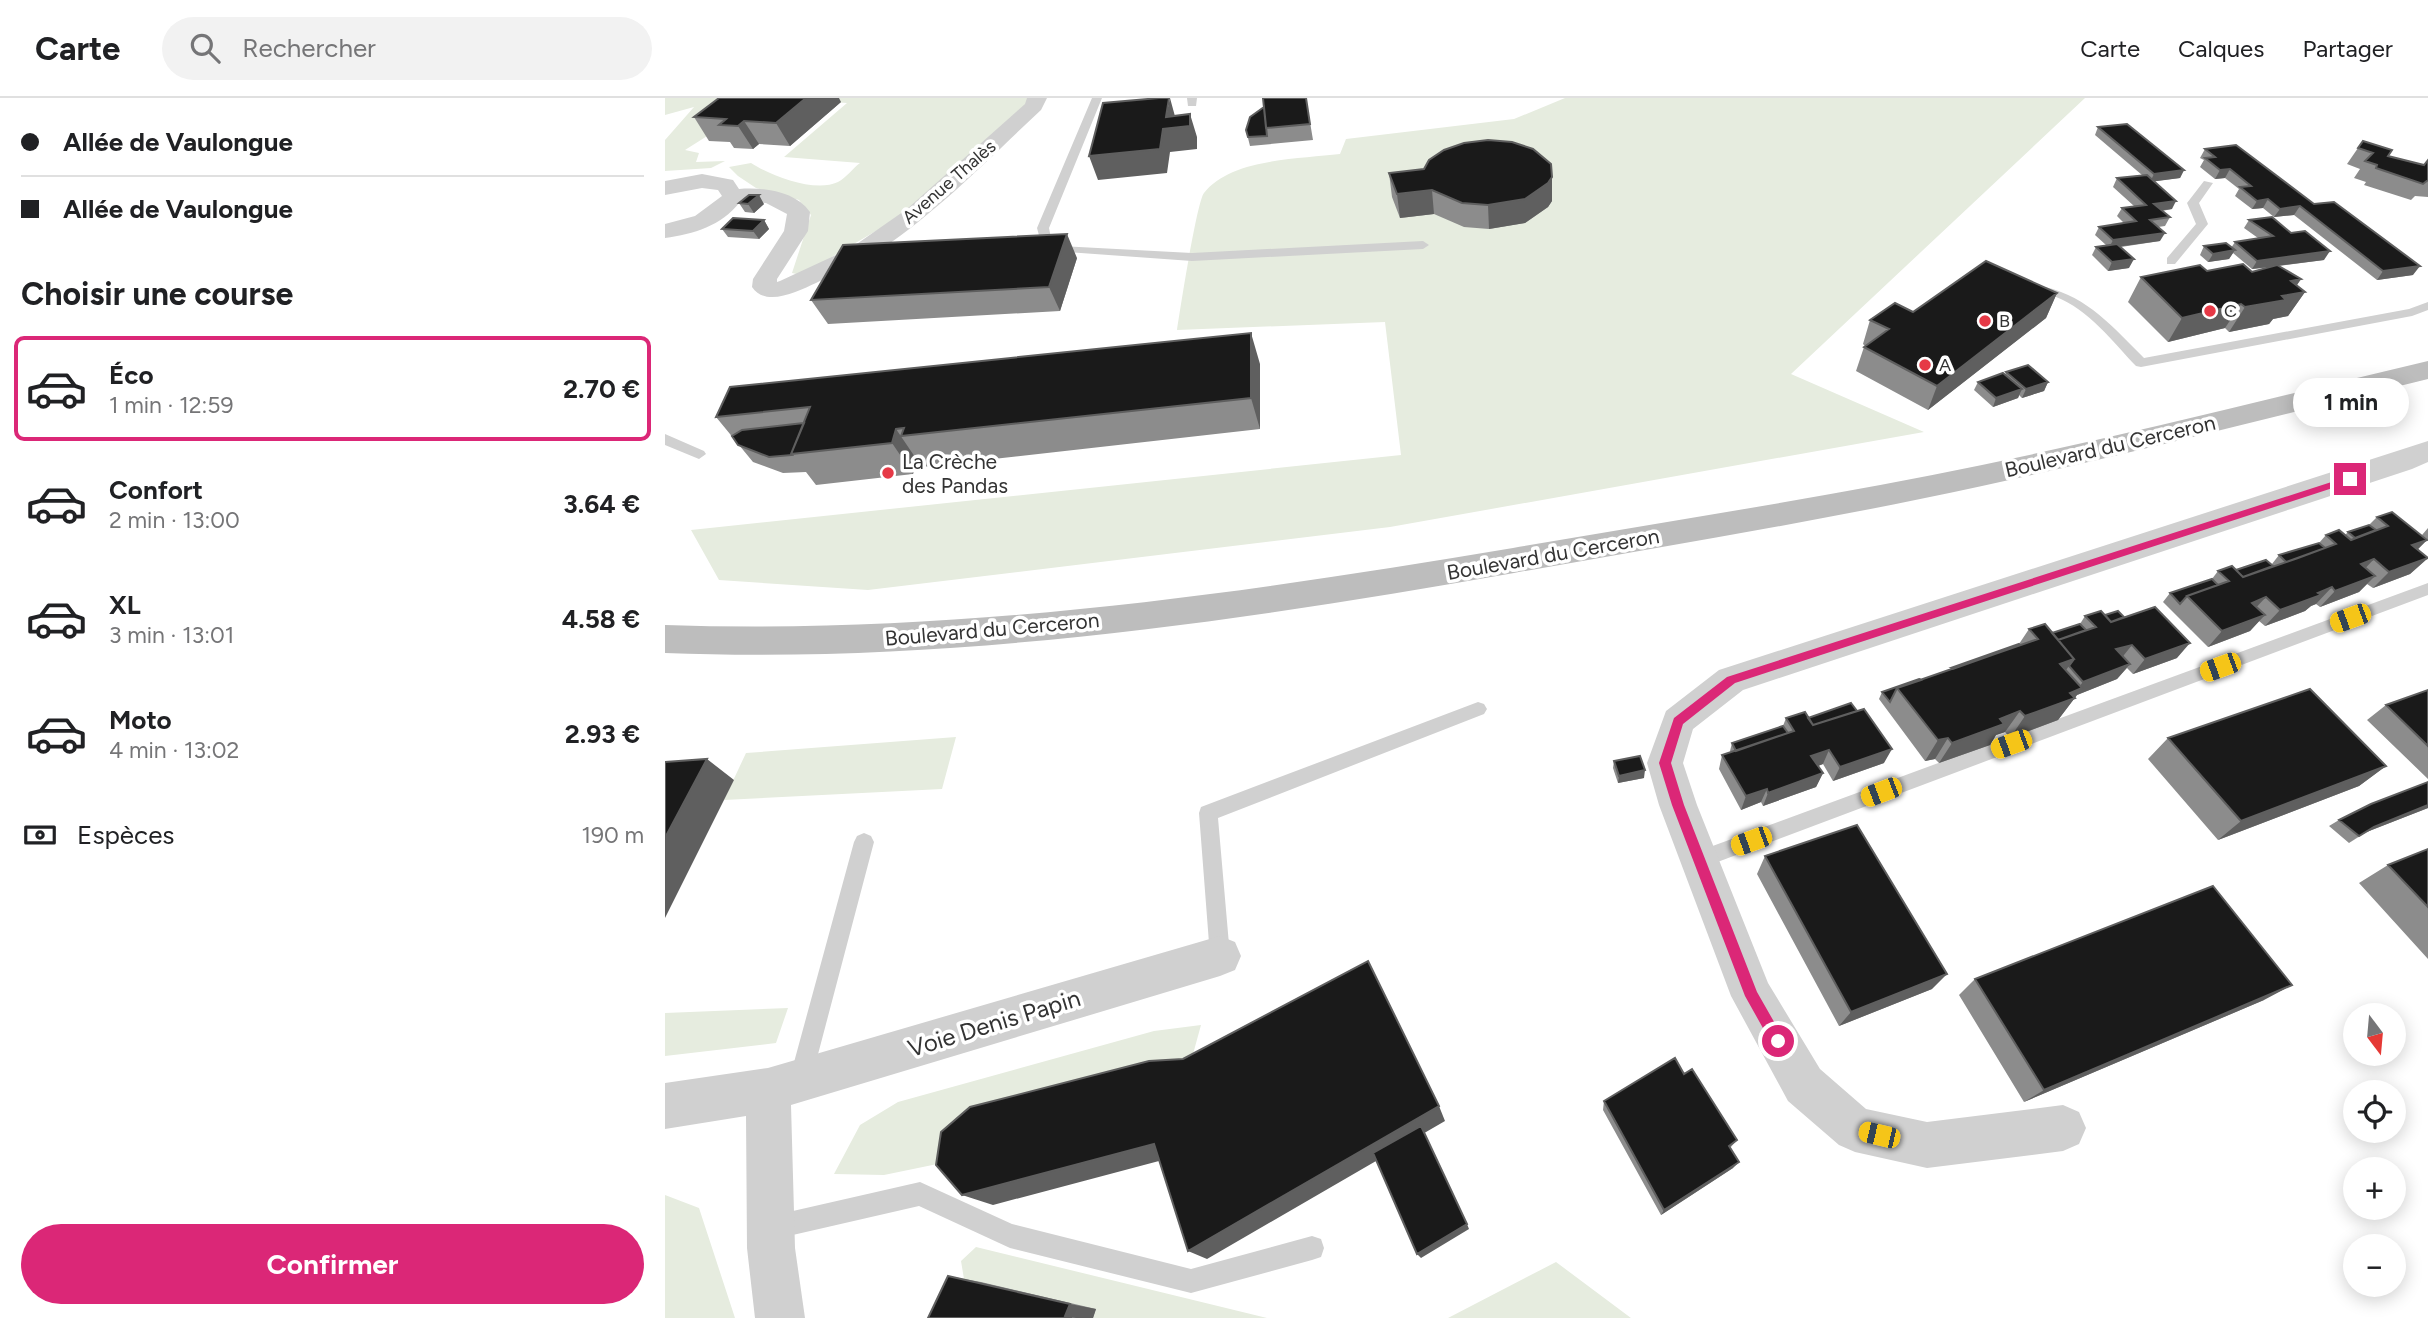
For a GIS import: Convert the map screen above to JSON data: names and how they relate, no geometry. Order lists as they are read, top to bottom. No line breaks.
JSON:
{"streets":{"main road":["Boulevard du Cerceron"],"street":["Avenue Thalès","Voie Denis Papin"]},"places":["C","B","A","La Crèche des Pandas"],"north":"bottom","page":{"header":"Carte","search":"Rechercher","nav":["Carte","Calques","Partager"],"banner":["Allée de Vaulongue","Allée de Vaulongue"],"heading":"Choisir une course","list":[{"name":"Éco","note":"1 min · 12:59","value":"2.70 €"},{"name":"Confort","note":"2 min · 13:00","value":"3.64 €"},{"name":"XL","note":"3 min · 13:01","value":"4.58 €"},{"name":"Moto","note":"4 min · 13:02","value":"2.93 €"}],"bubble":"1 min","pay":["Espèces","190 m"],"map_buttons":["+","−"],"buttons":"Confirmer"}}
